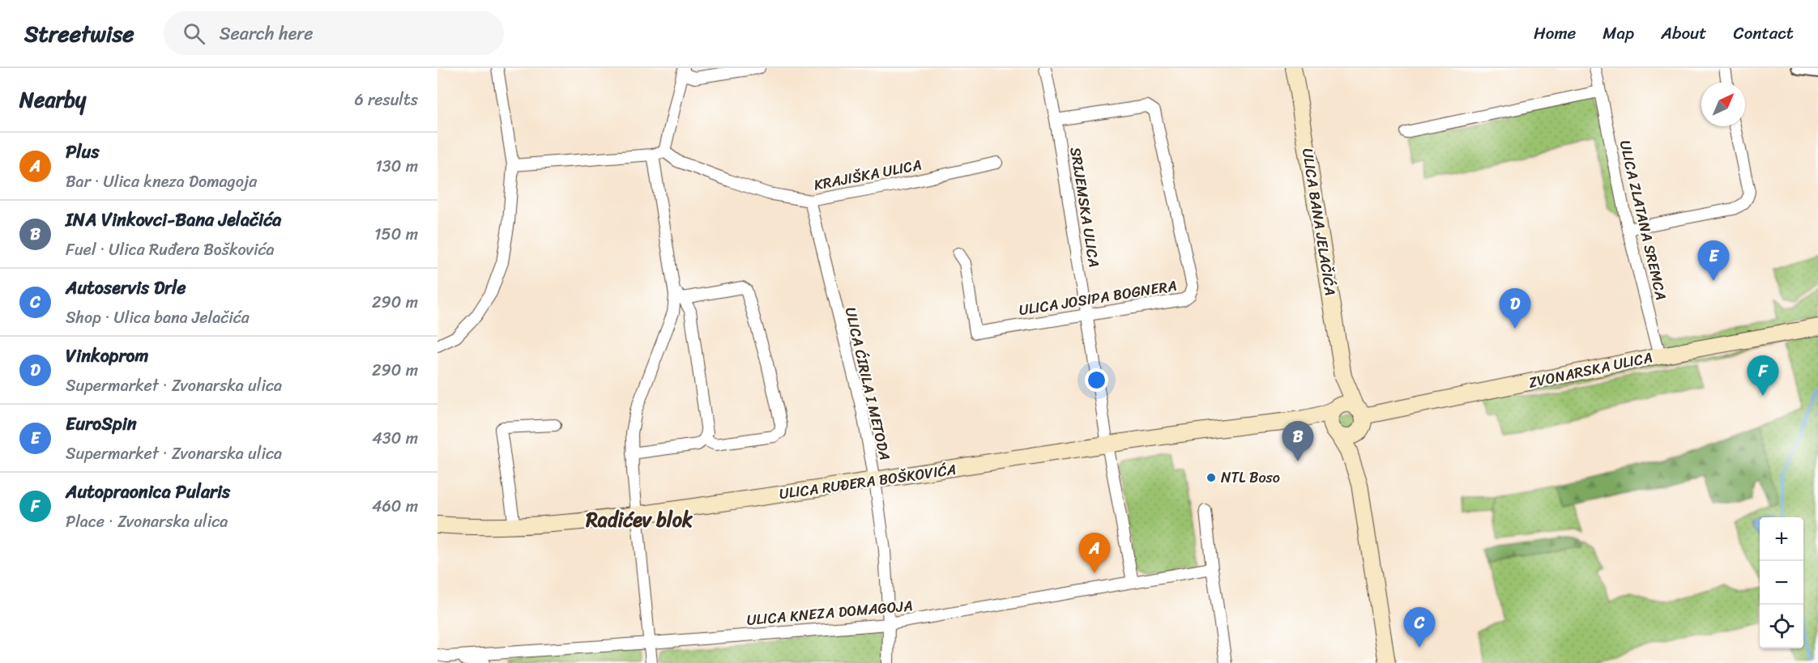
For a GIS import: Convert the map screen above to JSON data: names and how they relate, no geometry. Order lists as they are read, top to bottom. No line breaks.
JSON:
{"streets":{"main road":["ULICA BANA JELAČIĆA","ZVONARSKA ULICA","ULICA RUĐERA BOŠKOVIĆA"],"street":["KRAJIŠKA ULICA","SRIJEMSKA ULICA","ULICA ZLATANA SREMCA","ULICA JOSIPA BOGNERA","ULICA ĆIRILA I METODA","ULICA KNEZA DOMAGOJA"]},"crossings":[["KRAJIŠKA ULICA","ULICA ĆIRILA I METODA"],["SRIJEMSKA ULICA","ULICA JOSIPA BOGNERA"],["SRIJEMSKA ULICA","ULICA RUĐERA BOŠKOVIĆA"],["SRIJEMSKA ULICA","ULICA KNEZA DOMAGOJA"],["ULICA ZLATANA SREMCA","ZVONARSKA ULICA"],["ULICA BANA JELAČIĆA","ZVONARSKA ULICA"],["ULICA BANA JELAČIĆA","ULICA RUĐERA BOŠKOVIĆA"],["ZVONARSKA ULICA","ULICA RUĐERA BOŠKOVIĆA"],["ULICA ĆIRILA I METODA","ULICA RUĐERA BOŠKOVIĆA"],["ULICA ĆIRILA I METODA","ULICA KNEZA DOMAGOJA"]],"districts":["Radićev blok"],"places":["NTL Boso"],"north":"top right","page":{"header":"Streetwise","search":"Search here","nav":["Home","Map","About","Contact"],"heading":["Nearby","6 results"],"list":[{"mark":"A","name":"Plus","note":"Bar · Ulica kneza Domagoja","value":"130 m"},{"mark":"B","name":"INA Vinkovci-Bana Jelačića","note":"Fuel · Ulica Ruđera Boškovića","value":"150 m"},{"mark":"C","name":"Autoservis Drle","note":"Shop · Ulica bana Jelačića","value":"290 m"},{"mark":"D","name":"Vinkoprom","note":"Supermarket · Zvonarska ulica","value":"290 m"},{"mark":"E","name":"EuroSpin","note":"Supermarket · Zvonarska ulica","value":"430 m"},{"mark":"F","name":"Autopraonica Pularis","note":"Place · Zvonarska ulica","value":"460 m"}],"pins":["E","D","F","B","A","C"],"map_buttons":["+","−"]}}
